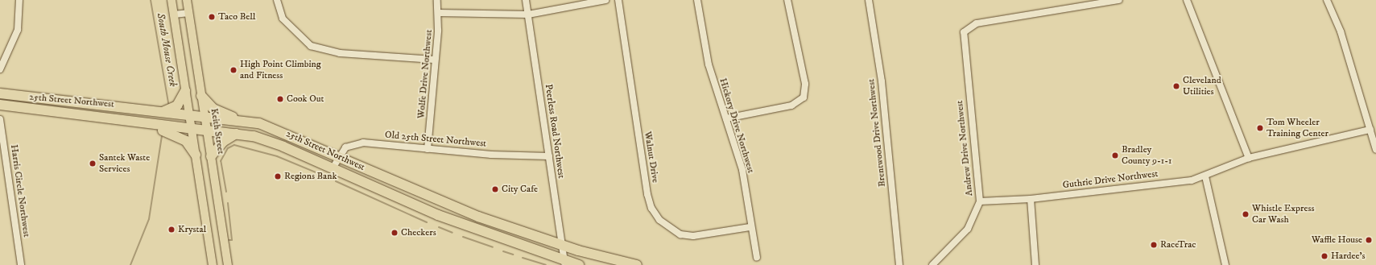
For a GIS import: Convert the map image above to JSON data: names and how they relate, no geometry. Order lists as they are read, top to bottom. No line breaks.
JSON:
{"streets":{"highway":["25th Street Northwest"],"main road":["Keith Street"],"street":["Wolfe Drive Northwest","Hickory Drive Northwest","Peerless Road Northwest","Brentwood Drive Northwest","Old 25th Street Northwest","Andrew Drive Northwest","Walnut Drive","Guthrie Drive Northwest","Harris Circle Northwest"]},"crossings":[["Wolfe Drive Northwest","Old 25th Street Northwest"],["25th Street Northwest","Keith Street"],["25th Street Northwest","Peerless Road Northwest"],["25th Street Northwest","Old 25th Street Northwest"],["Hickory Drive Northwest","Walnut Drive"],["Peerless Road Northwest","Old 25th Street Northwest"],["Andrew Drive Northwest","Guthrie Drive Northwest"]],"water":["South Mouse Creek"],"places":["Taco Bell","High Point Climbing and Fitness","Cleveland Utilities","Cook Out","Tom Wheeler Training Center","Bradley County 9-1-1","Santek Waste Services","Regions Bank","City Cafe","Whistle Express Car Wash","Krystal","Checkers","Waffle House","RaceTrac","Hardee's"]}
